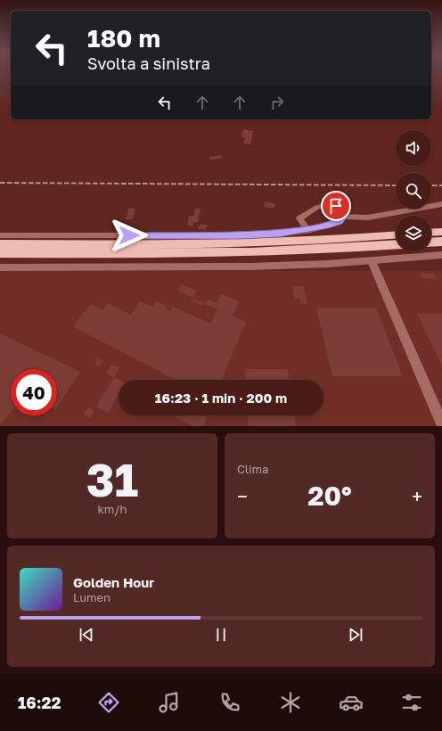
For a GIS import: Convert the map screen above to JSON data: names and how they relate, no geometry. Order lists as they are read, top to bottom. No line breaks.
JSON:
{"page":{"turn":["180 m","Svolta a sinistra"],"limit":"40","trip":"16:23 · 1 min · 200 m","tile":[["31","km/h"],"Clima"],"heat":["−","20°","+"],"song":["Golden Hour","Lumen"],"tabs":"16:22"}}
